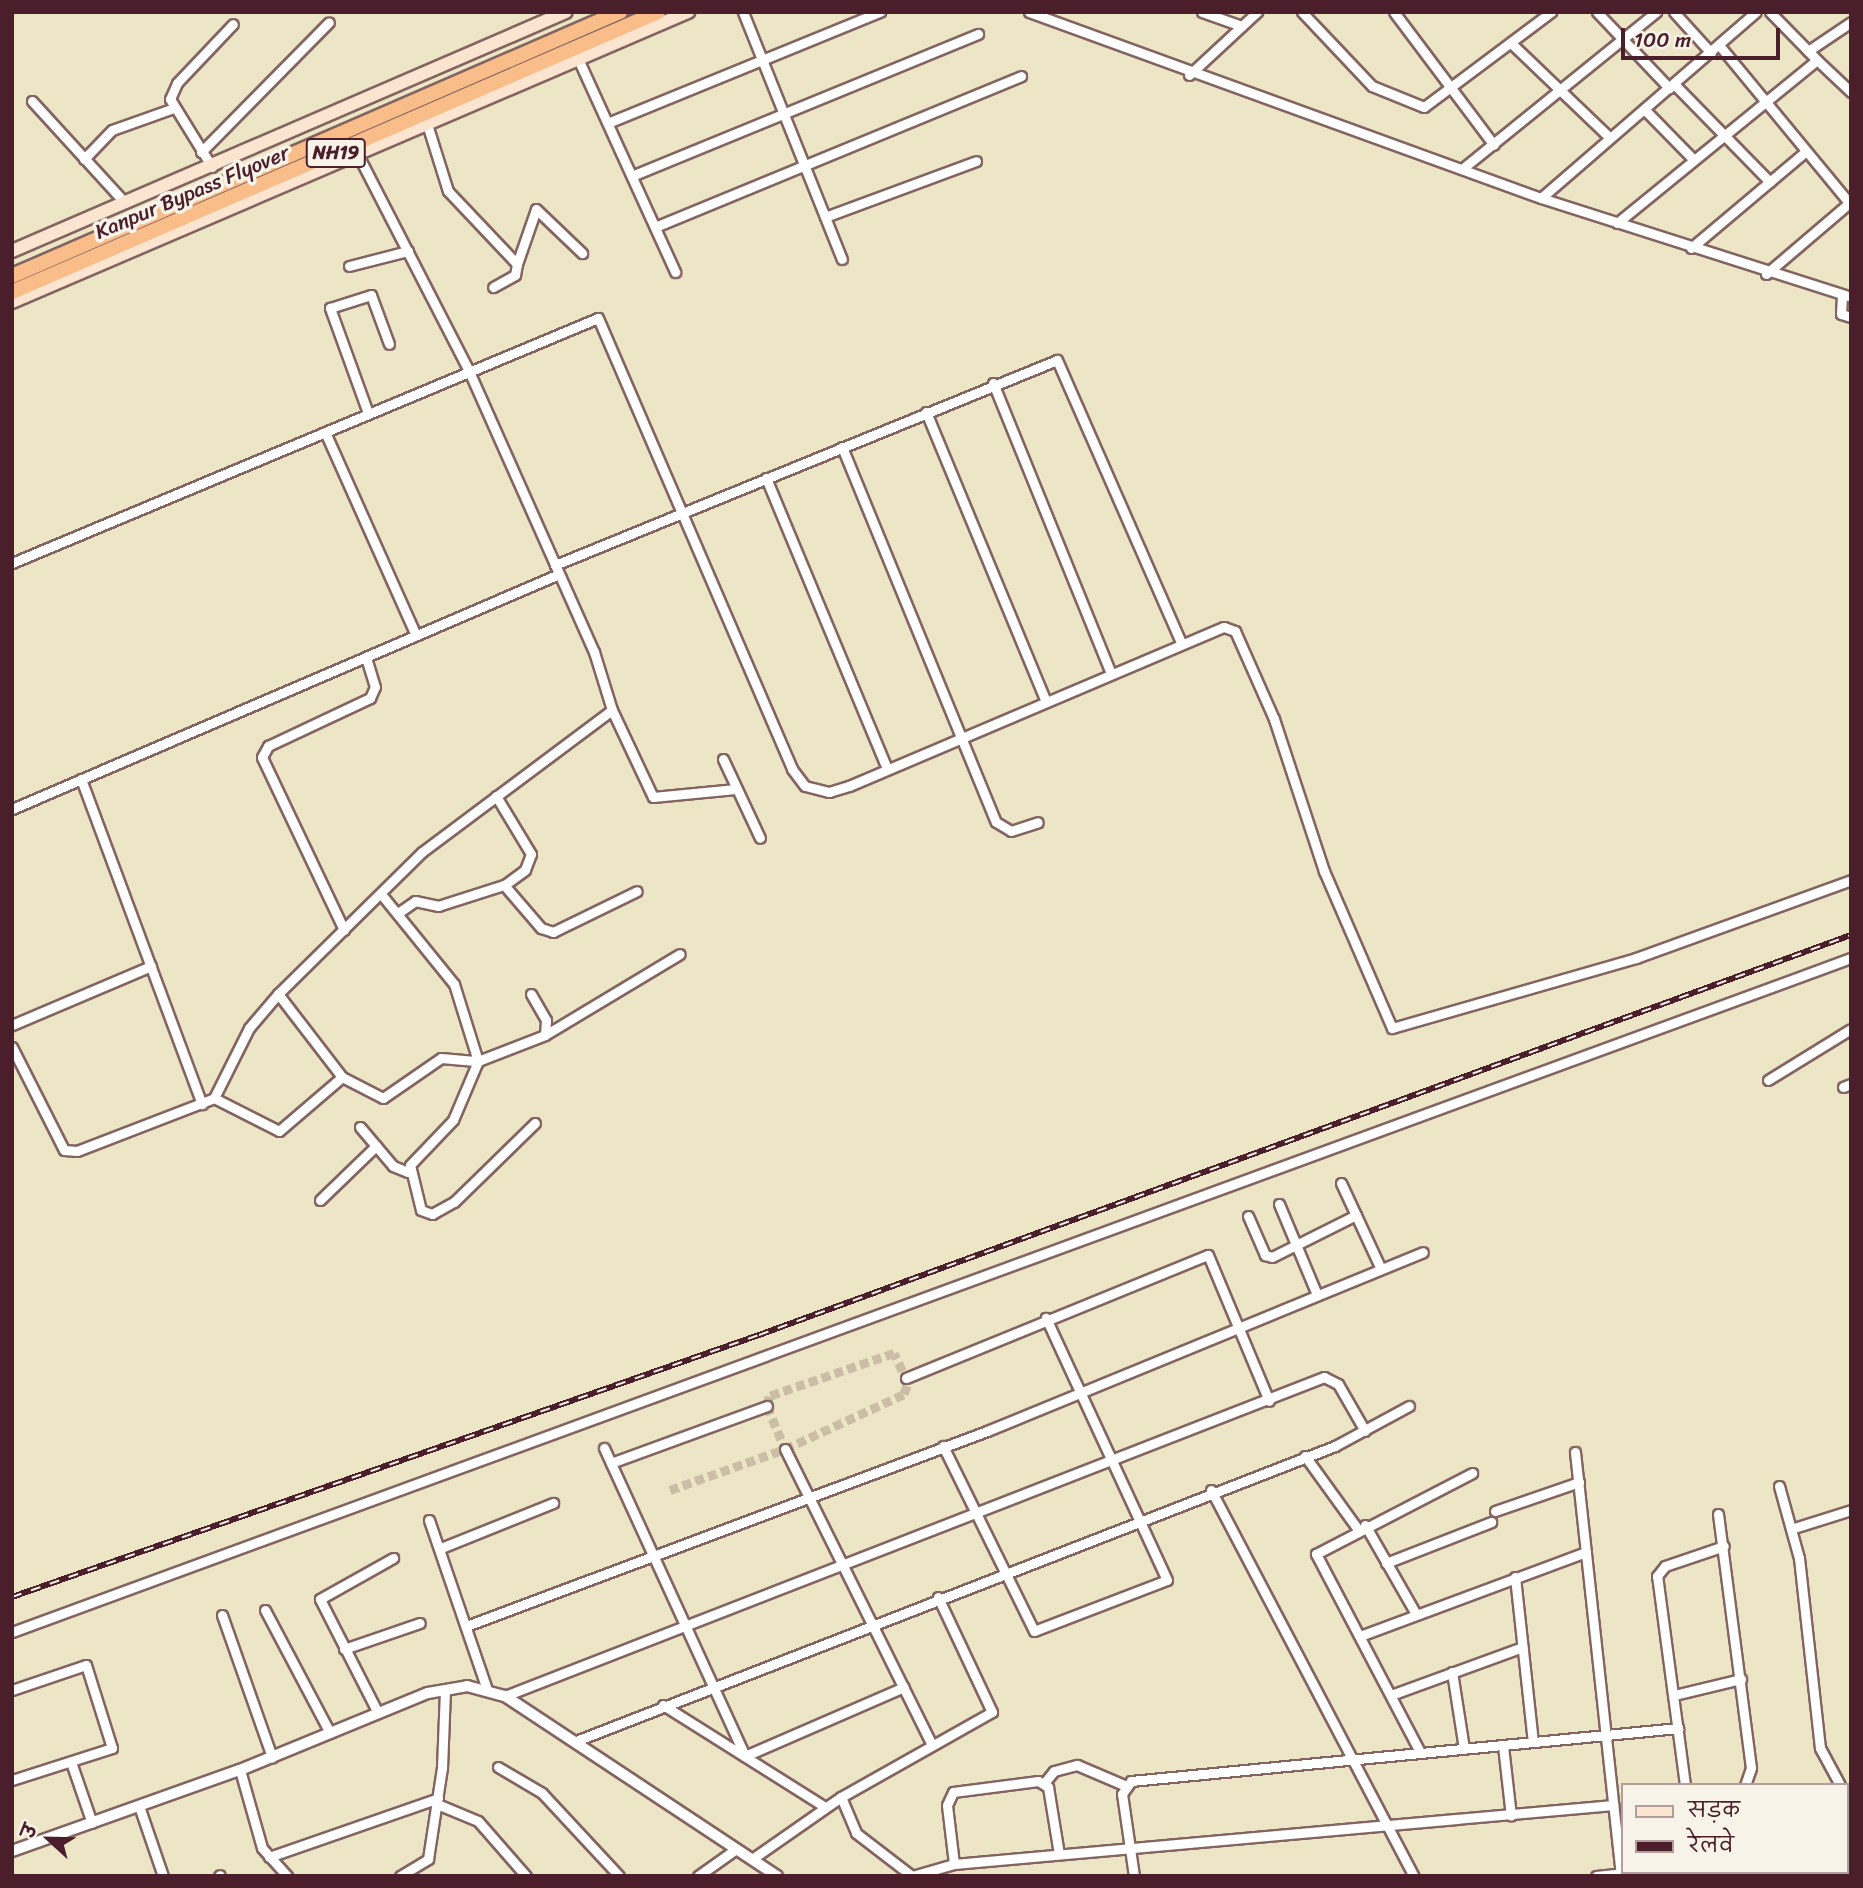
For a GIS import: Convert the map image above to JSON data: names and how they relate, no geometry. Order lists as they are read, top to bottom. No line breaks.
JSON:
{"streets":{"highway":["NH19","Kanpur Bypass Flyover"]},"legend":["सड़क","रेलवे"],"scale_bar":"100 m","north":"left"}
